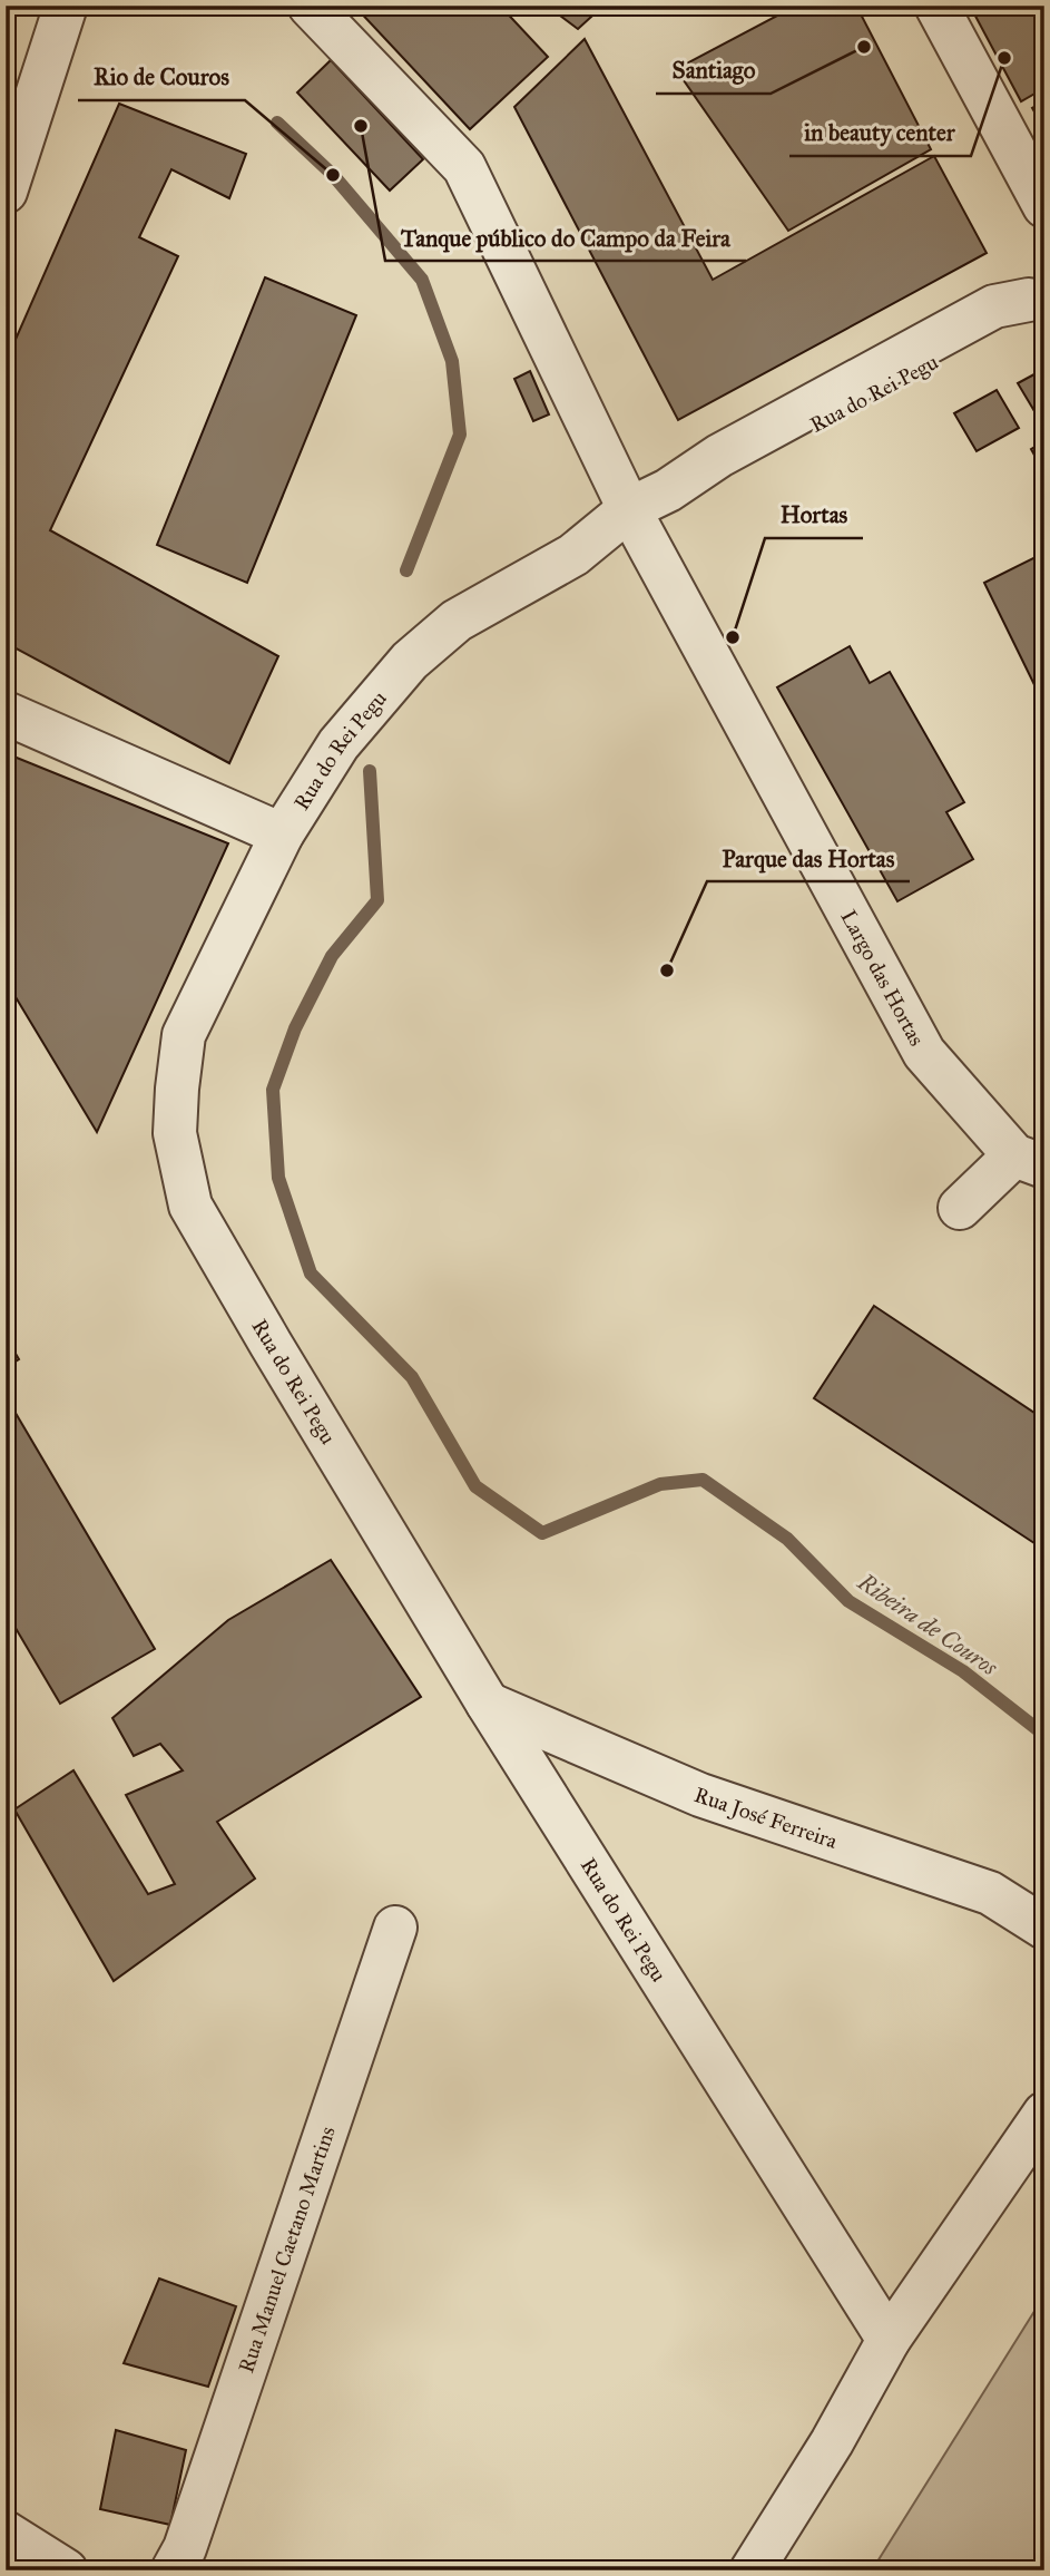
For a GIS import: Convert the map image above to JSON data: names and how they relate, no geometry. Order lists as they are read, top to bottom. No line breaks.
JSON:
{"streets":{"street":["Rua do Rei Pegu","Largo das Hortas","Rua José Ferreira","Rua Manuel Caetano Martins"]},"crossings":[["Rua do Rei Pegu","Largo das Hortas"],["Rua do Rei Pegu","Rua José Ferreira"]],"water":["Ribeira de Couros"],"places":["Santiago","in beauty center","Tanque público do Campo da Feira","Rio de Couros","Hortas","Parque das Hortas"]}
